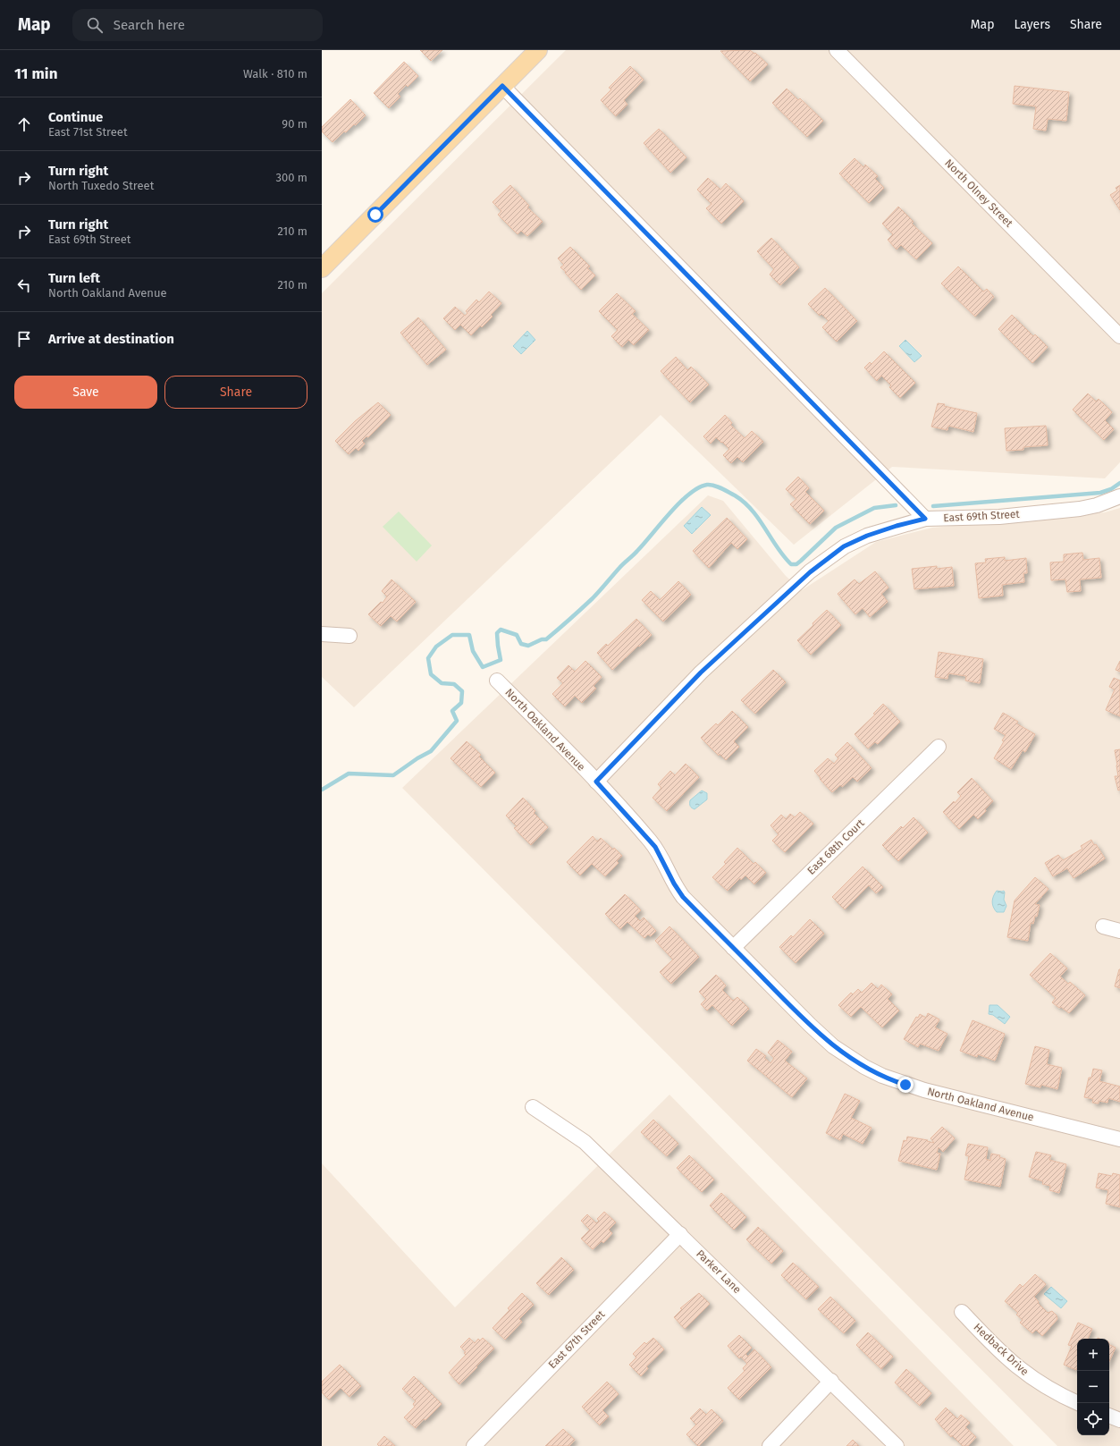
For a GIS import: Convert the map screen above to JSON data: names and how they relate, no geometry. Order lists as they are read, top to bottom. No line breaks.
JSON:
{"streets":{"street":["North Olney Street","East 69th Street","North Oakland Avenue","East 68th Court","Parker Lane","East 67th Street","Hedback Drive"]},"crossings":[["East 69th Street","North Oakland Avenue"],["North Oakland Avenue","East 68th Court"],["Parker Lane","East 67th Street"]],"page":{"header":"Map","search":"Search here","nav":["Map","Layers","Share"],"heading":["11 min","Walk · 810 m"],"list":[["Continue","East 71st Street","90 m"],["Turn right","North Tuxedo Street","300 m"],["Turn right","East 69th Street","210 m"],["Turn left","North Oakland Avenue","210 m"],"Arrive at destination"],"buttons":["Save","Share"],"map_buttons":["+","−"]}}
